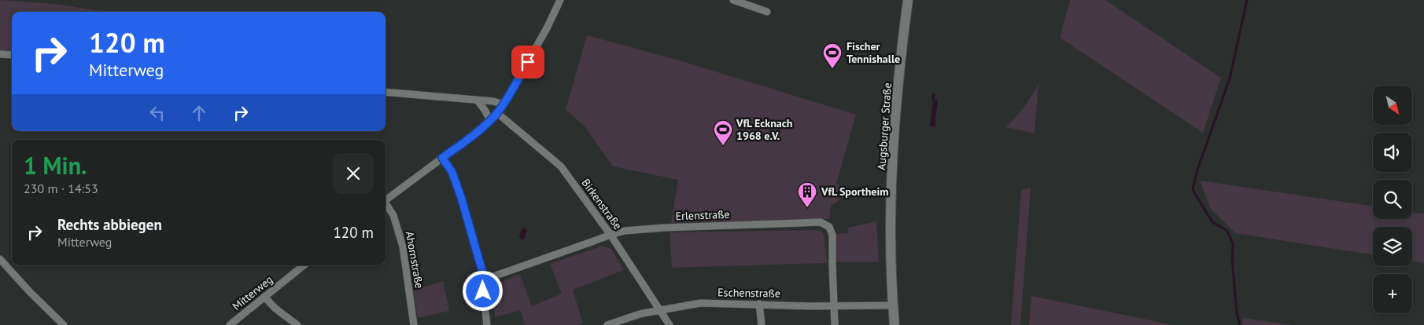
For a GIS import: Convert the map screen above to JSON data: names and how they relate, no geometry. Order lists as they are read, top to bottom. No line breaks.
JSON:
{"streets":{"main road":["Augsburger Straße"],"street":["Birkenstraße","Erlenstraße","Ahornstraße","Mitterweg","Eschenstraße"]},"crossings":[["Augsburger Straße","Eschenstraße"],["Birkenstraße","Erlenstraße"],["Birkenstraße","Eschenstraße"],["Erlenstraße","Eschenstraße"]],"places":{"sports":["Fischer Tennishalle","VfL Ecknach 1968 e.V."],"building":["VfL Sportheim"]},"north":"bottom right","page":{"turn":["120 m","Mitterweg"],"map_buttons":"+","heading":["1 Min.","230 m · 14:53"],"list":[{"name":"Rechts abbiegen","note":"Mitterweg","value":"120 m"}]}}
